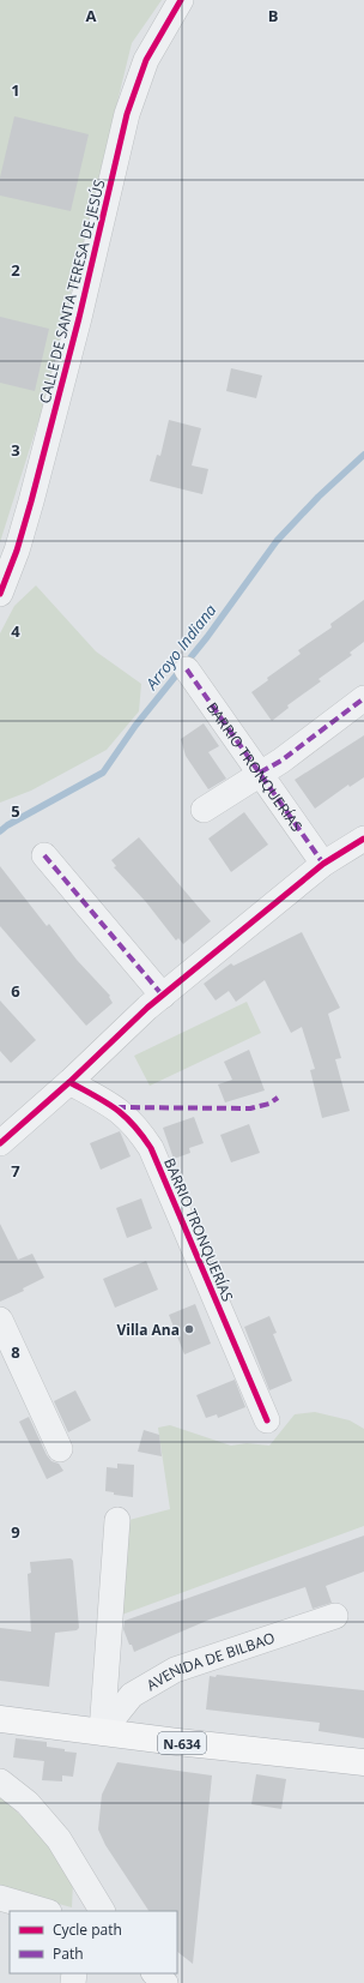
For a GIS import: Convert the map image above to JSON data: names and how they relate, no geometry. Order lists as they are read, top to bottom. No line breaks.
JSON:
{"streets":{"highway":["N-634"],"street":["CALLE DE SANTA TERESA DE JESÚS","BARRIO TRONQUERÍAS","AVENIDA DE BILBAO"]},"crossings":[["AVENIDA DE BILBAO","N-634"]],"water":["Arroyo Indiana"],"places":["Villa Ana"],"legend":["Cycle path","Path"],"grid":{"columns":["A","B"],"rows":["1","2","3","4","5","6","7","8","9"]}}
